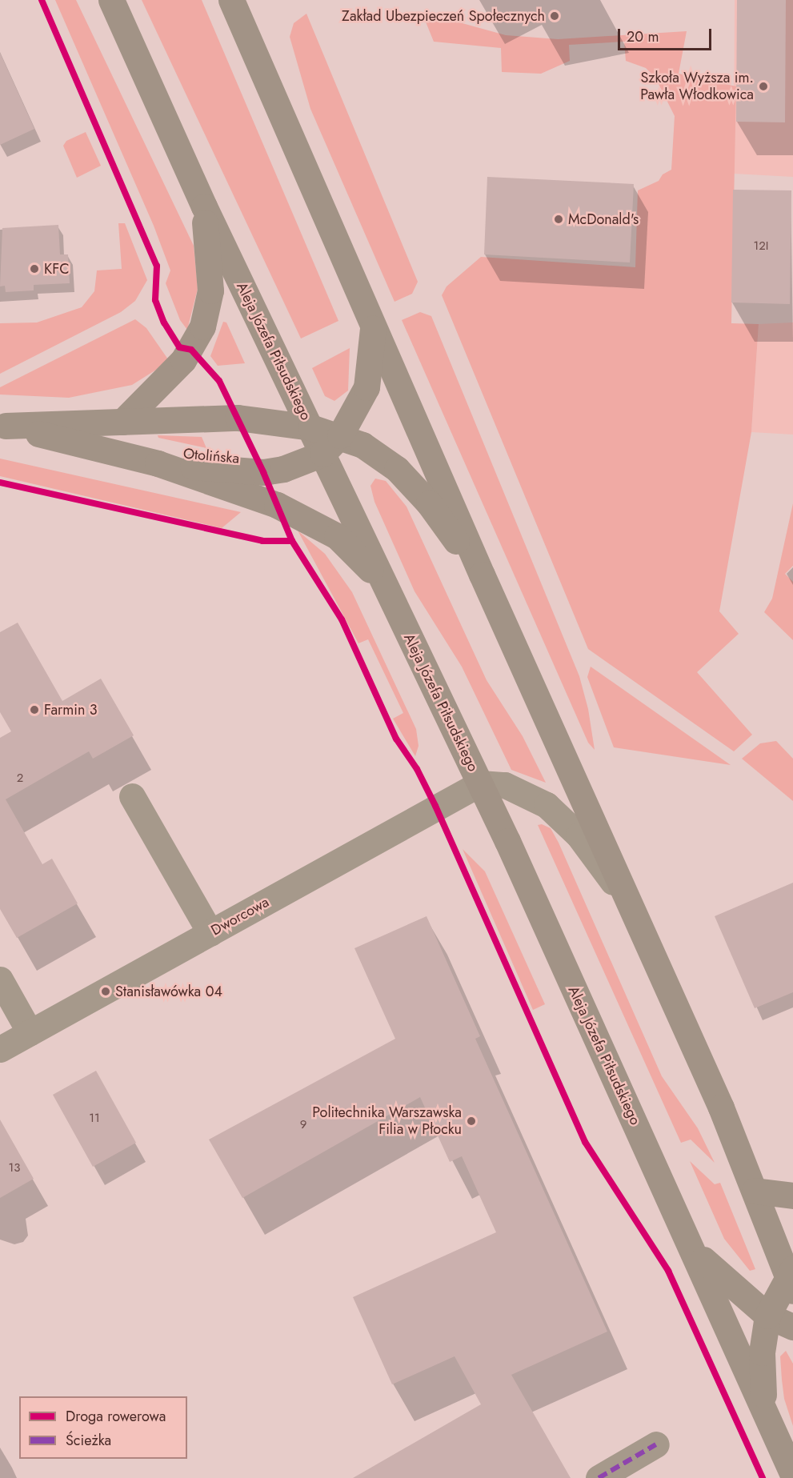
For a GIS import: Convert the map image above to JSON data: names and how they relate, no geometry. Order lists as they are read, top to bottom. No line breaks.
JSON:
{"streets":{"main road":["Aleja Józefa Piłsudskiego","Otolińska"],"street":["Dworcowa"]},"crossings":[["Aleja Józefa Piłsudskiego","Otolińska"],["Aleja Józefa Piłsudskiego","Dworcowa"]],"places":["Zakład Ubezpieczeń Społecznych","Szkoła Wyższa im. Pawła Włodkowica","McDonald's","KFC","Farmin 3","Stanisławówka 04","Politechnika Warszawska Filia w Płocku"],"house_numbers":["12I","2","11","9","13"],"legend":["Droga rowerowa","Ścieżka"],"scale_bar":"20 m"}
